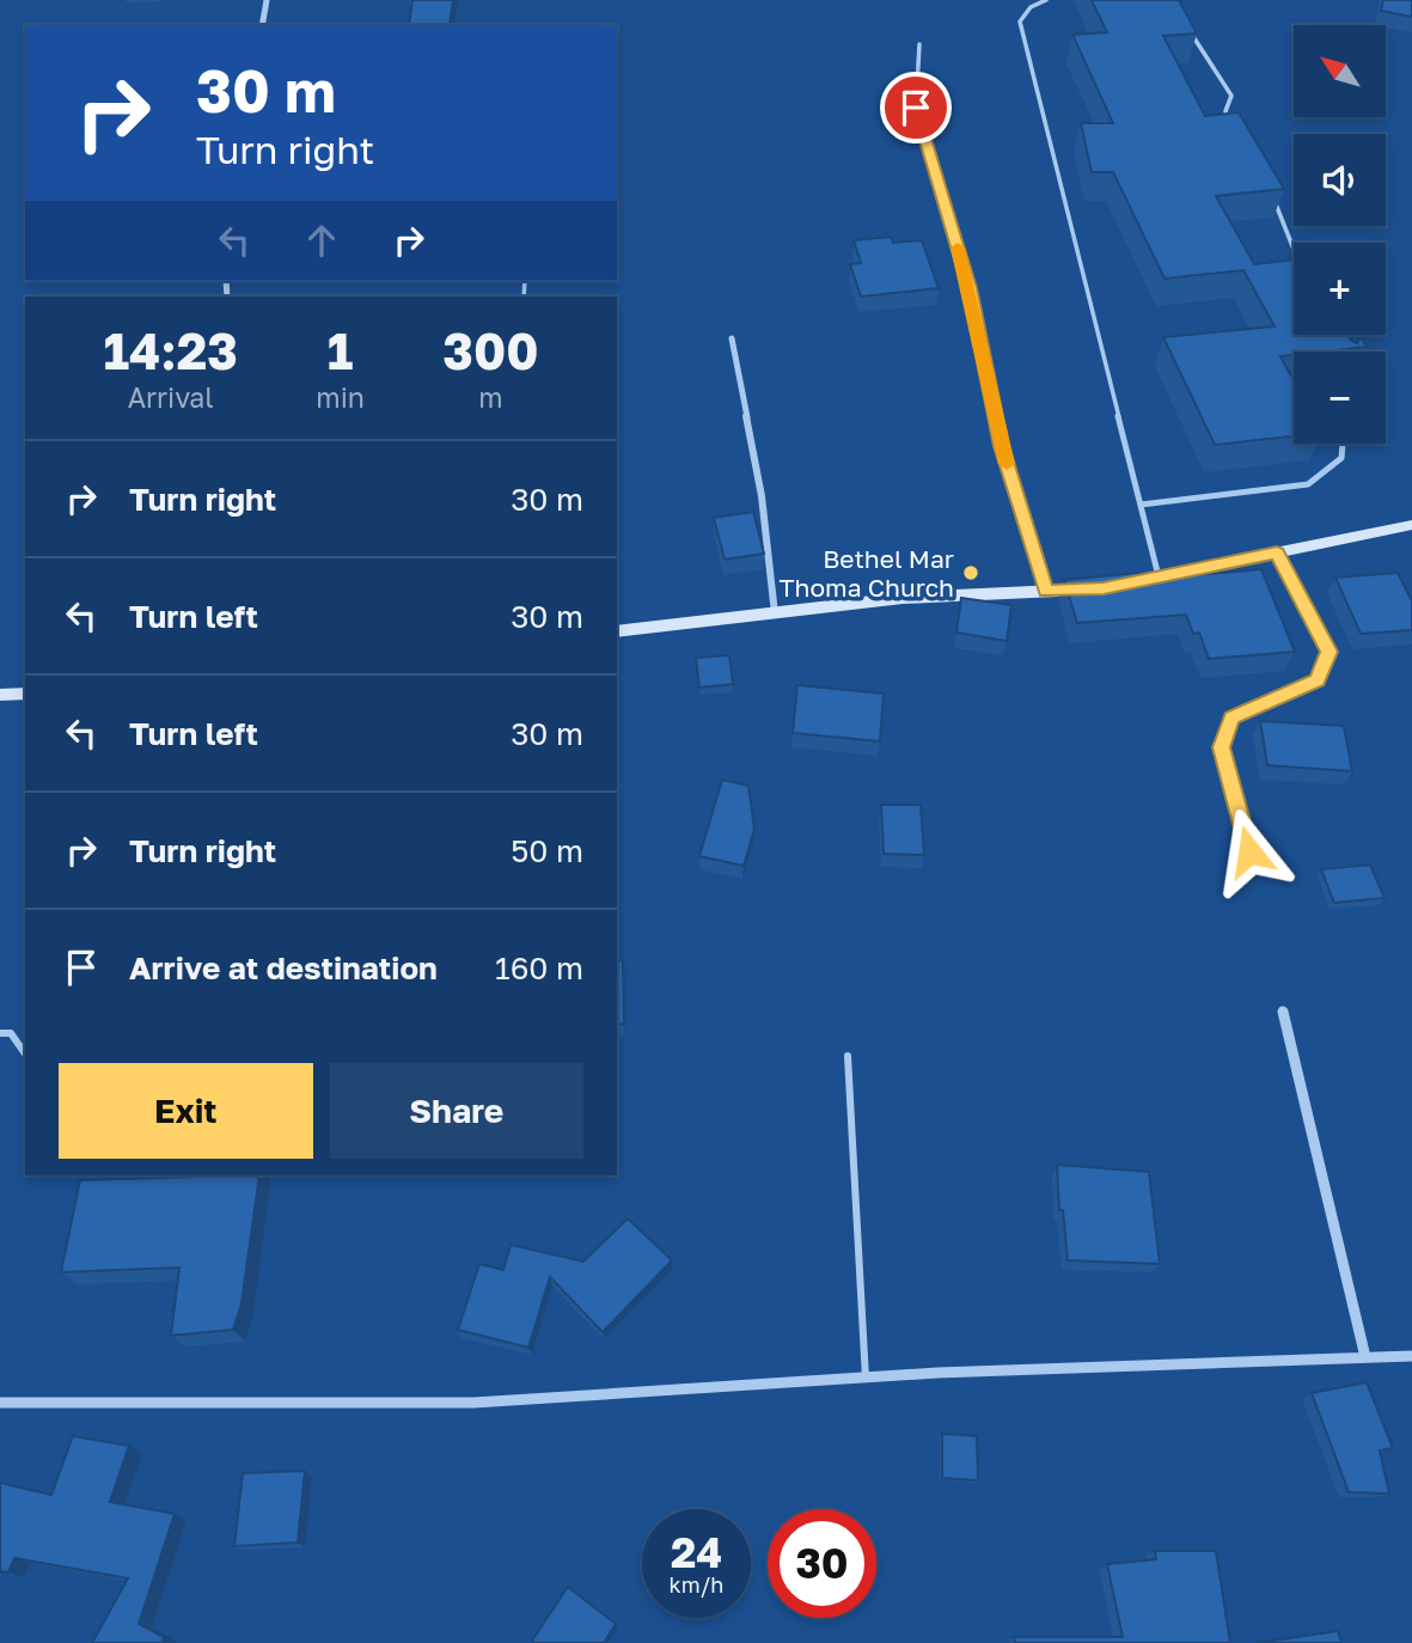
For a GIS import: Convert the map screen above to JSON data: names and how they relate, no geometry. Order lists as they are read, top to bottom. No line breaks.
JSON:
{"places":["Bethel Mar Thoma Church"],"north":"top left","page":{"map_buttons":["+","−"],"turn":["30 m","Turn right"],"eta":["14:23","Arrival","1","min","300","m"],"list":[{"name":"Turn right","value":"30 m"},{"name":"Turn left","value":"30 m"},{"name":"Turn left","value":"30 m"},{"name":"Turn right","value":"50 m"},{"name":"Arrive at destination","value":"160 m"}],"buttons":["Exit","Share"],"speed":"24 km/h","limit":"30"}}
